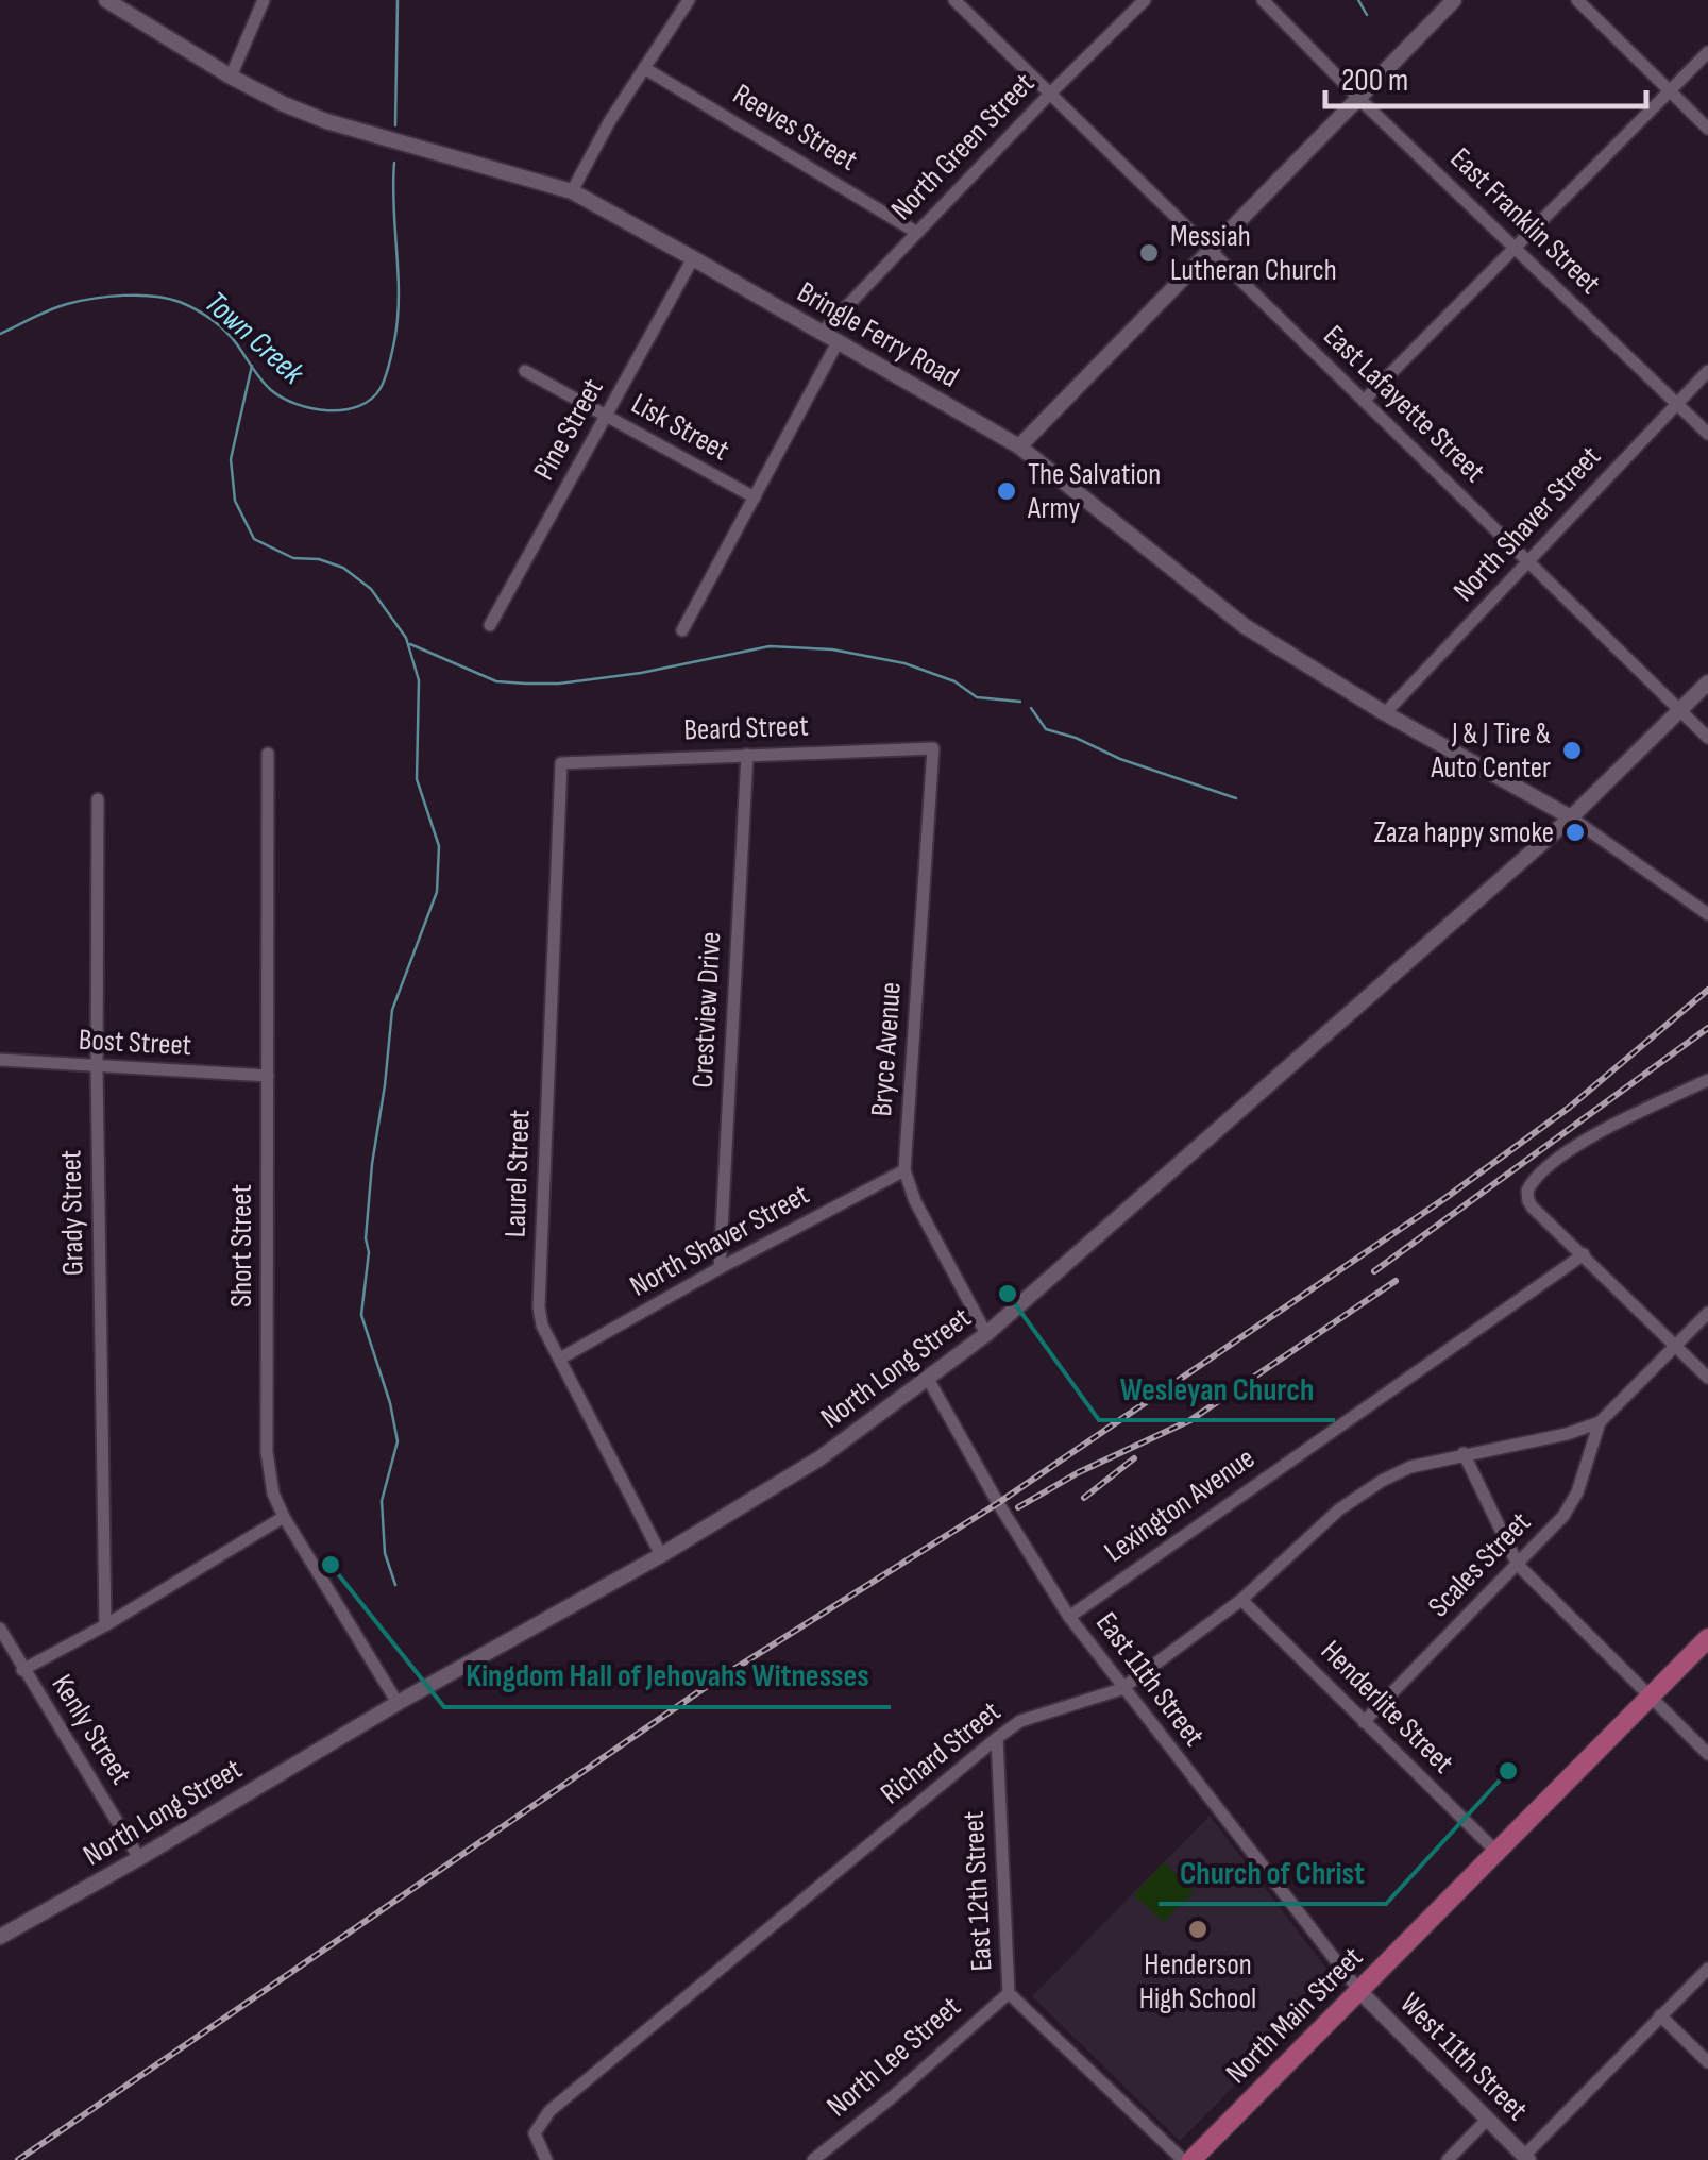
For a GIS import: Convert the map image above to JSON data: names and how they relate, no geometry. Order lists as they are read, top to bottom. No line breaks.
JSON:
{"streets":{"main road":["North Main Street"],"street":["Reeves Street","North Green Street","East Franklin Street","Bringle Ferry Road","East Lafayette Street","Lisk Street","Pine Street","North Shaver Street","Beard Street","Crestview Drive","Bost Street","Bryce Avenue","Laurel Street","Grady Street","Short Street","North Long Street","Lexington Avenue","Scales Street","East 11th Street","Henderlite Street","Kenly Street","Richard Street","East 12th Street","North Lee Street","West 11th Street"]},"crossings":[["Reeves Street","North Green Street"],["North Green Street","Bringle Ferry Road"],["North Green Street","East Lafayette Street"],["East Franklin Street","North Shaver Street"],["Bringle Ferry Road","Pine Street"],["Bringle Ferry Road","North Shaver Street"],["Bringle Ferry Road","North Long Street"],["East Lafayette Street","North Shaver Street"],["East Lafayette Street","North Long Street"],["Lisk Street","Pine Street"],["North Shaver Street","Crestview Drive"],["North Shaver Street","Bryce Avenue"],["North Shaver Street","Laurel Street"],["Beard Street","Crestview Drive"],["Beard Street","Bryce Avenue"],["Beard Street","Laurel Street"],["Bost Street","Grady Street"],["Bost Street","Short Street"],["Bryce Avenue","North Long Street"],["Laurel Street","North Long Street"],["Short Street","North Long Street"],["North Long Street","East 11th Street"],["North Long Street","Kenly Street"],["Lexington Avenue","East 11th Street"],["Scales Street","Henderlite Street"],["Scales Street","Richard Street"],["East 11th Street","Richard Street"],["East 11th Street","North Main Street"],["East 11th Street","West 11th Street"],["Henderlite Street","Richard Street"],["Henderlite Street","North Main Street"],["Richard Street","East 12th Street"],["East 12th Street","North Main Street"],["East 12th Street","North Lee Street"],["North Main Street","West 11th Street"]],"water":["Town Creek"],"places":["Messiah Lutheran Church","The Salvation Army","J & J Tire & Auto Center","Zaza happy smoke","Wesleyan Church","Kingdom Hall of Jehovahs Witnesses","Church of Christ","Henderson High School"],"scale_bar":"200 m"}
